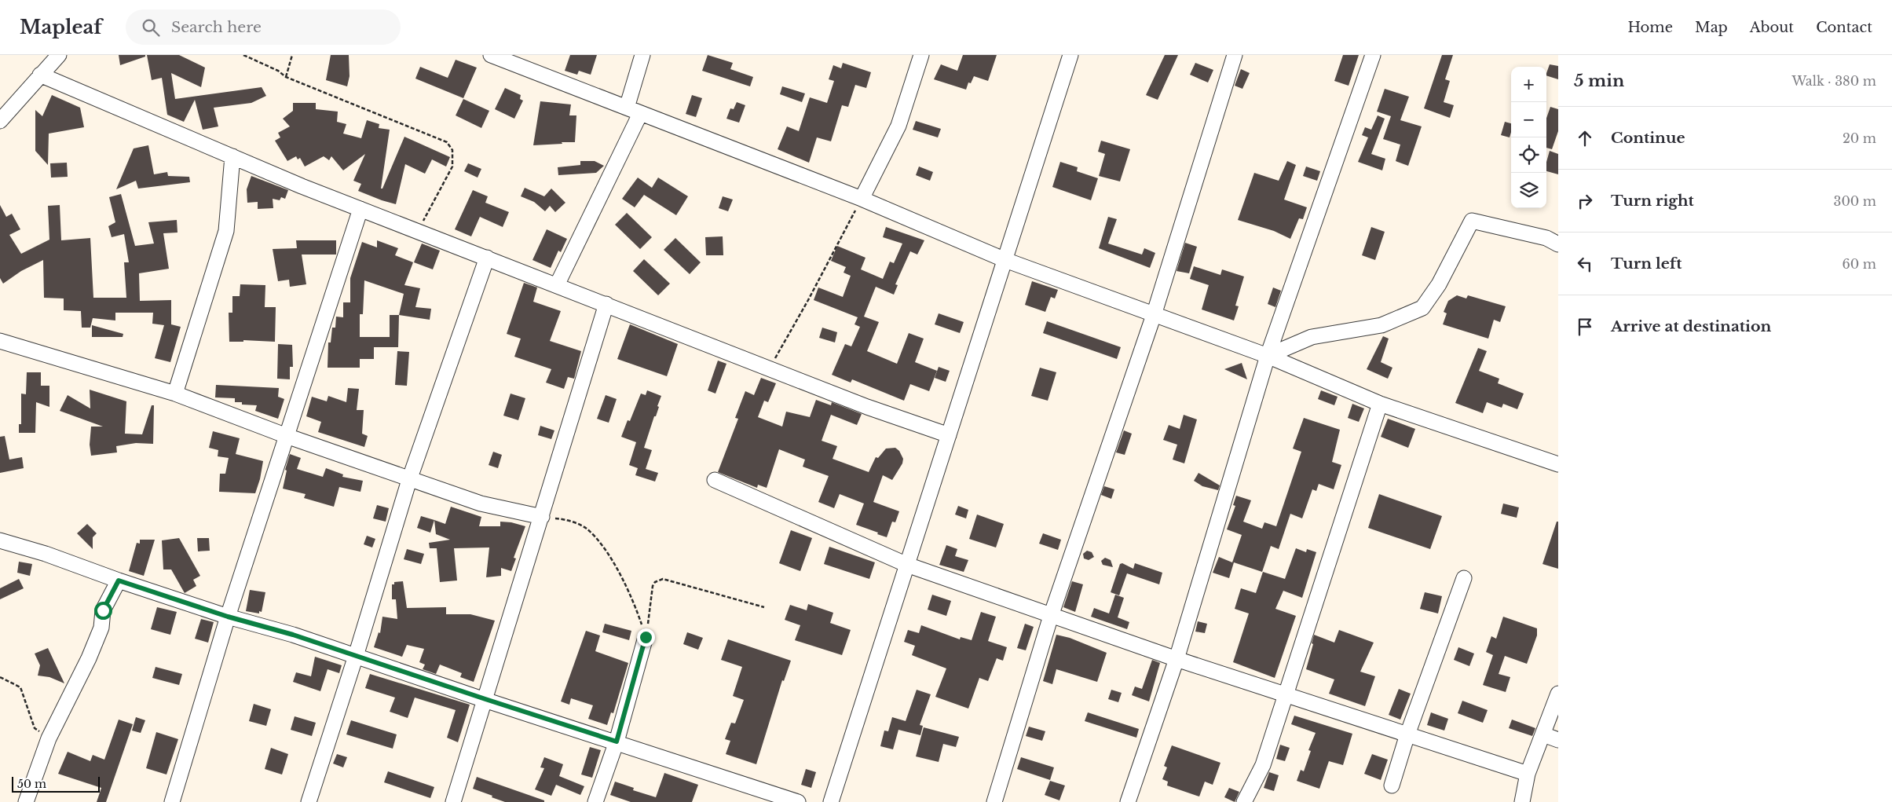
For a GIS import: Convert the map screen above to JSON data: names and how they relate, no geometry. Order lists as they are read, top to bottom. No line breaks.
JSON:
{"scale_bar":"50 m","page":{"header":"Mapleaf","search":"Search here","nav":["Home","Map","About","Contact"],"heading":["5 min","Walk · 380 m"],"map_buttons":["+","−"],"list":[["Continue","20 m"],["Turn right","300 m"],["Turn left","60 m"],"Arrive at destination"],"scale":"50 m"}}
